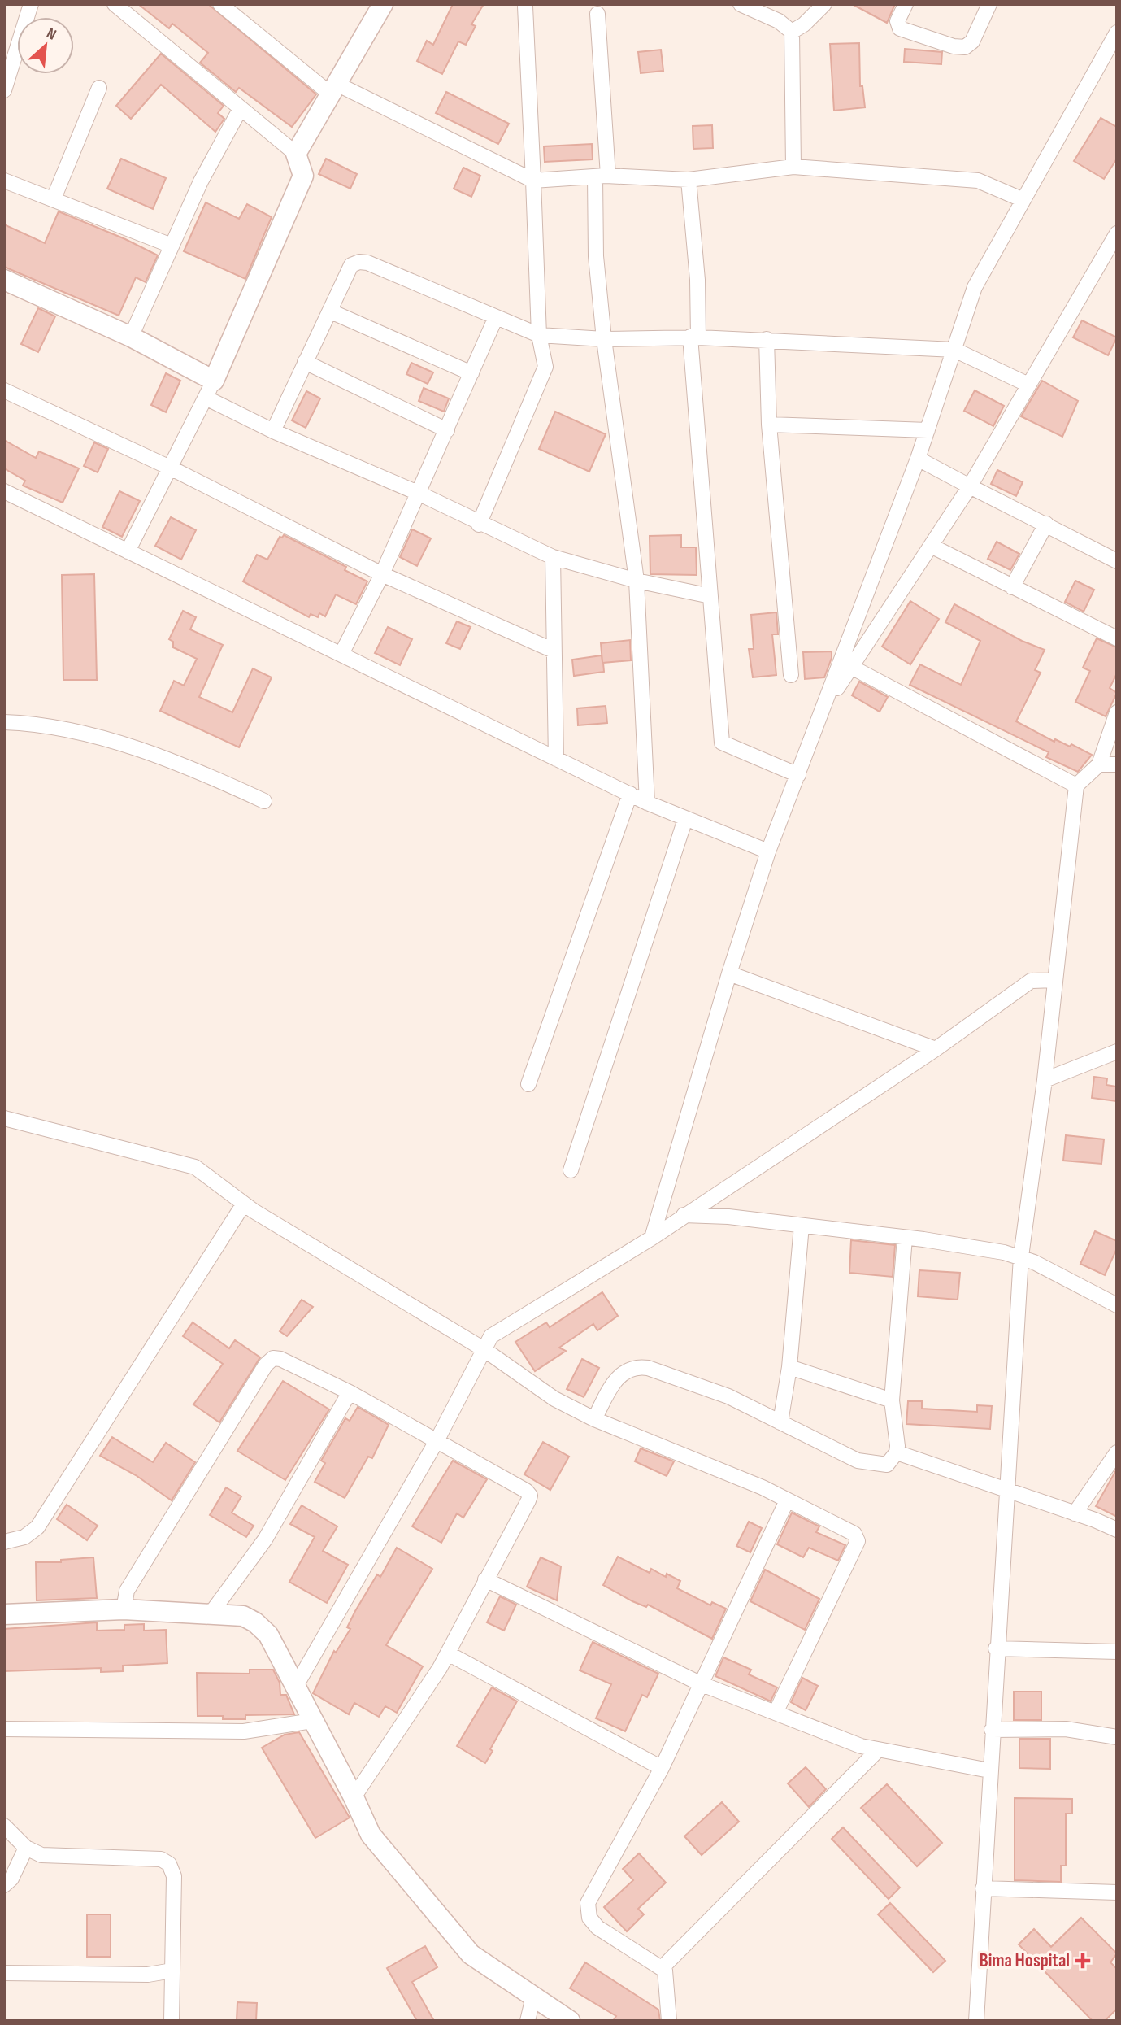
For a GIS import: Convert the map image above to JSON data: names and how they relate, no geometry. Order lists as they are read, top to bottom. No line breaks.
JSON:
{"places":{"health":["Bima Hospital"]},"north":"top right"}
